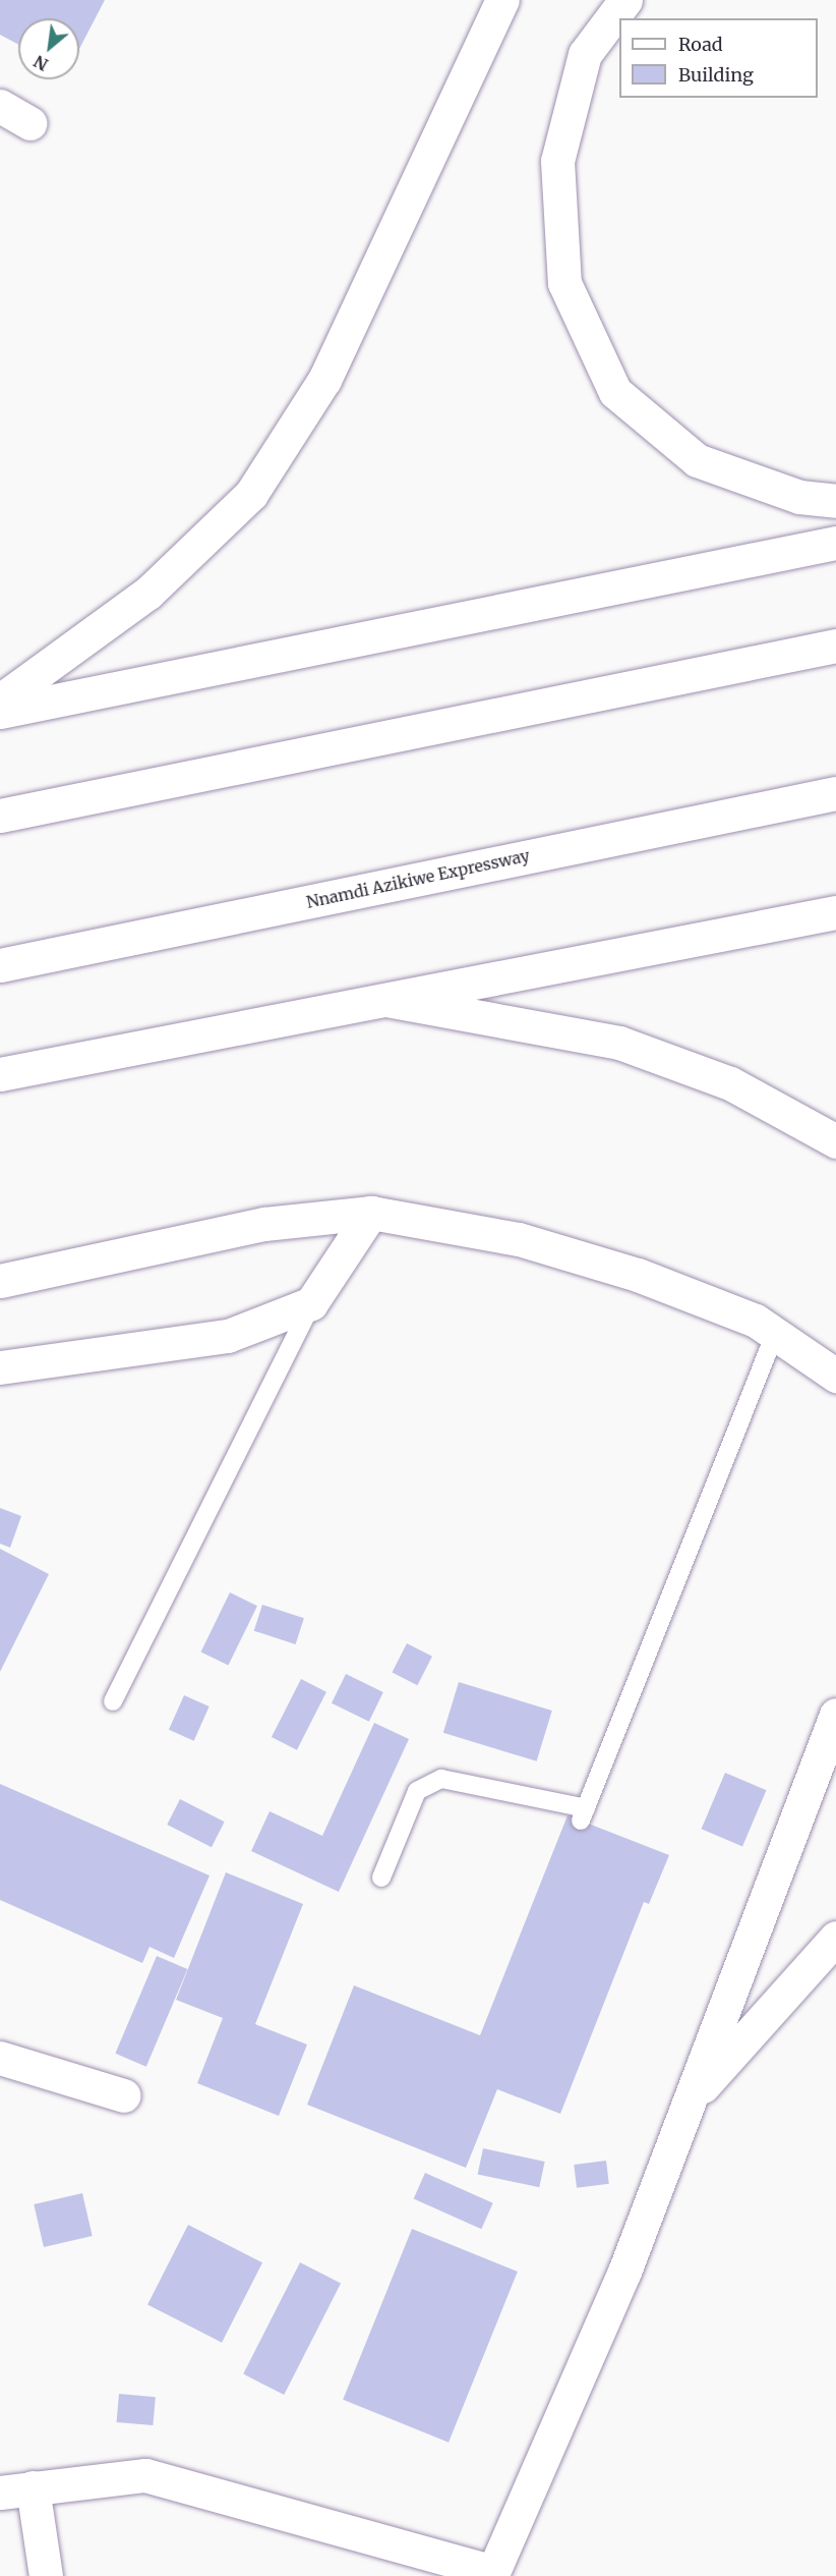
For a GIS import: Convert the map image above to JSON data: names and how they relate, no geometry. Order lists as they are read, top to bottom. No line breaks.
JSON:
{"streets":{"main road":["Nnamdi Azikiwe Expressway"]},"legend":["Road","Building"],"north":"bottom left"}
